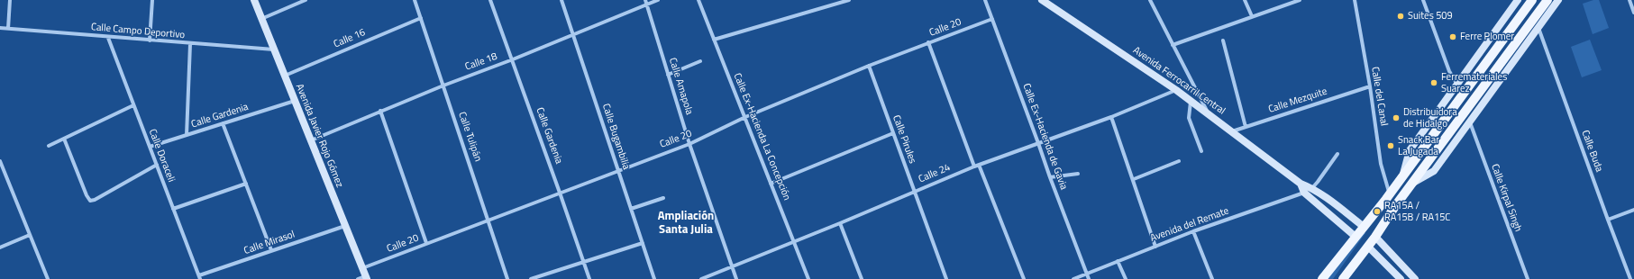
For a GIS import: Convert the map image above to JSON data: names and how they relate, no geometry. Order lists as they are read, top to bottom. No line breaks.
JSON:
{"streets":{"street":["Calle 20","Calle Campo Deportivo","Calle 16","Calle 18","Avenida Ferrocarril Central","Calle Amapola","Calle del Canal","Calle Mezquite","Calle Gardenia","Avenida Javier Rojo Gómez","Calle Tulipán","Calle Bugambilia","Calle Ex-Hacienda La Concepción","Calle Ex-Hacienda de Gavia","Calle Pirules","Calle Buda","Calle Doraceli","Calle 24","Calle Kirpal Singh","Avenida del Remate","Calle Mirasol"]},"crossings":[["Calle 20","Calle Amapola"],["Calle 20","Calle Gardenia"],["Calle 20","Avenida Javier Rojo Gómez"],["Calle 20","Calle Tulipán"],["Calle 20","Calle Bugambilia"],["Calle 20","Calle Ex-Hacienda La Concepción"],["Calle 20","Calle Ex-Hacienda de Gavia"],["Calle 20","Calle Pirules"],["Calle Campo Deportivo","Avenida Javier Rojo Gómez"],["Calle Campo Deportivo","Calle Doraceli"],["Calle 16","Avenida Javier Rojo Gómez"],["Calle 16","Calle Tulipán"],["Calle 18","Calle Amapola"],["Calle 18","Calle Gardenia"],["Calle 18","Avenida Javier Rojo Gómez"],["Calle 18","Calle Tulipán"],["Calle 18","Calle Bugambilia"],["Avenida Ferrocarril Central","Calle Mezquite"],["Avenida Ferrocarril Central","Calle 24"],["Avenida Ferrocarril Central","Avenida del Remate"],["Calle Amapola","Calle 24"],["Calle del Canal","Calle Mezquite"],["Calle Gardenia","Avenida Javier Rojo Gómez"],["Calle Gardenia","Calle Doraceli"],["Avenida Javier Rojo Gómez","Calle Mirasol"],["Calle Ex-Hacienda La Concepción","Calle 24"],["Calle Ex-Hacienda de Gavia","Calle 24"],["Calle Ex-Hacienda de Gavia","Avenida del Remate"],["Calle Pirules","Calle 24"],["Calle Doraceli","Calle Mirasol"]],"districts":["Ampliación Santa Julia"],"places":["Suites 509","Ferre Plomer","Ferremateriales Suarez","Distribuidora de Hidalgo","Snack Bar La Jugada","RA15A / RA15B / RA15C"]}
